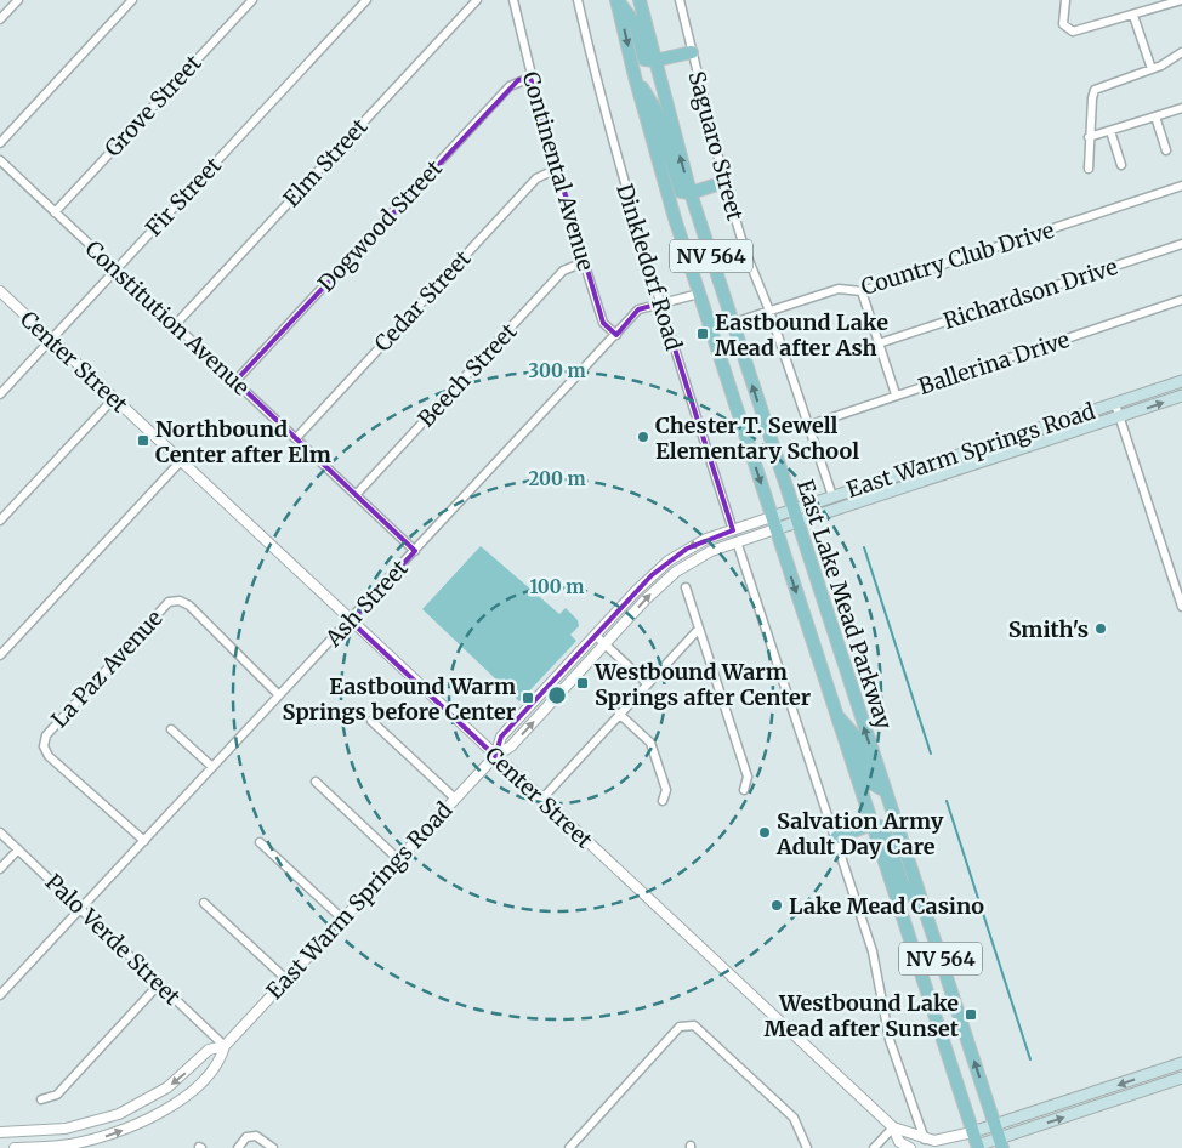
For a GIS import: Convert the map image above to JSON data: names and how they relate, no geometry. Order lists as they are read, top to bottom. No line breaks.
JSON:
{"streets":{"main road":["NV 564","Center Street","East Warm Springs Road","East Lake Mead Parkway"],"street":["Grove Street","Saguaro Street","Elm Street","Continental Avenue","Fir Street","Dogwood Street","Country Club Drive","Dinkledorf Road","Richardson Drive","Cedar Street","Constitution Avenue","Ballerina Drive","Beech Street","Ash Street","La Paz Avenue","Palo Verde Street"]},"crossings":[["Grove Street","Constitution Avenue"],["Saguaro Street","Country Club Drive"],["Saguaro Street","Ballerina Drive"],["Saguaro Street","East Warm Springs Road"],["Elm Street","Constitution Avenue"],["Continental Avenue","Dogwood Street"],["Continental Avenue","Cedar Street"],["Continental Avenue","Beech Street"],["Continental Avenue","Ash Street"],["Fir Street","Constitution Avenue"],["Fir Street","Center Street"],["Dogwood Street","Constitution Avenue"],["Country Club Drive","East Lake Mead Parkway"],["Dinkledorf Road","East Warm Springs Road"],["Dinkledorf Road","Ash Street"],["Cedar Street","Constitution Avenue"],["Constitution Avenue","Beech Street"],["Constitution Avenue","Ash Street"],["Center Street","East Warm Springs Road"],["Center Street","Ash Street"],["Center Street","East Lake Mead Parkway"],["East Warm Springs Road","East Lake Mead Parkway"],["East Warm Springs Road","Palo Verde Street"],["Ash Street","East Lake Mead Parkway"],["Ash Street","La Paz Avenue"],["Ash Street","Palo Verde Street"]],"places":{"transit":["Eastbound Lake Mead after Ash","Northbound Center after Elm","Westbound Warm Springs after Center","Eastbound Warm Springs before Center","Westbound Lake Mead after Sunset"],"other":["Chester T. Sewell Elementary School","Smith's","Salvation Army Adult Day Care","Lake Mead Casino"]},"rings":["300 m","200 m","100 m"]}
